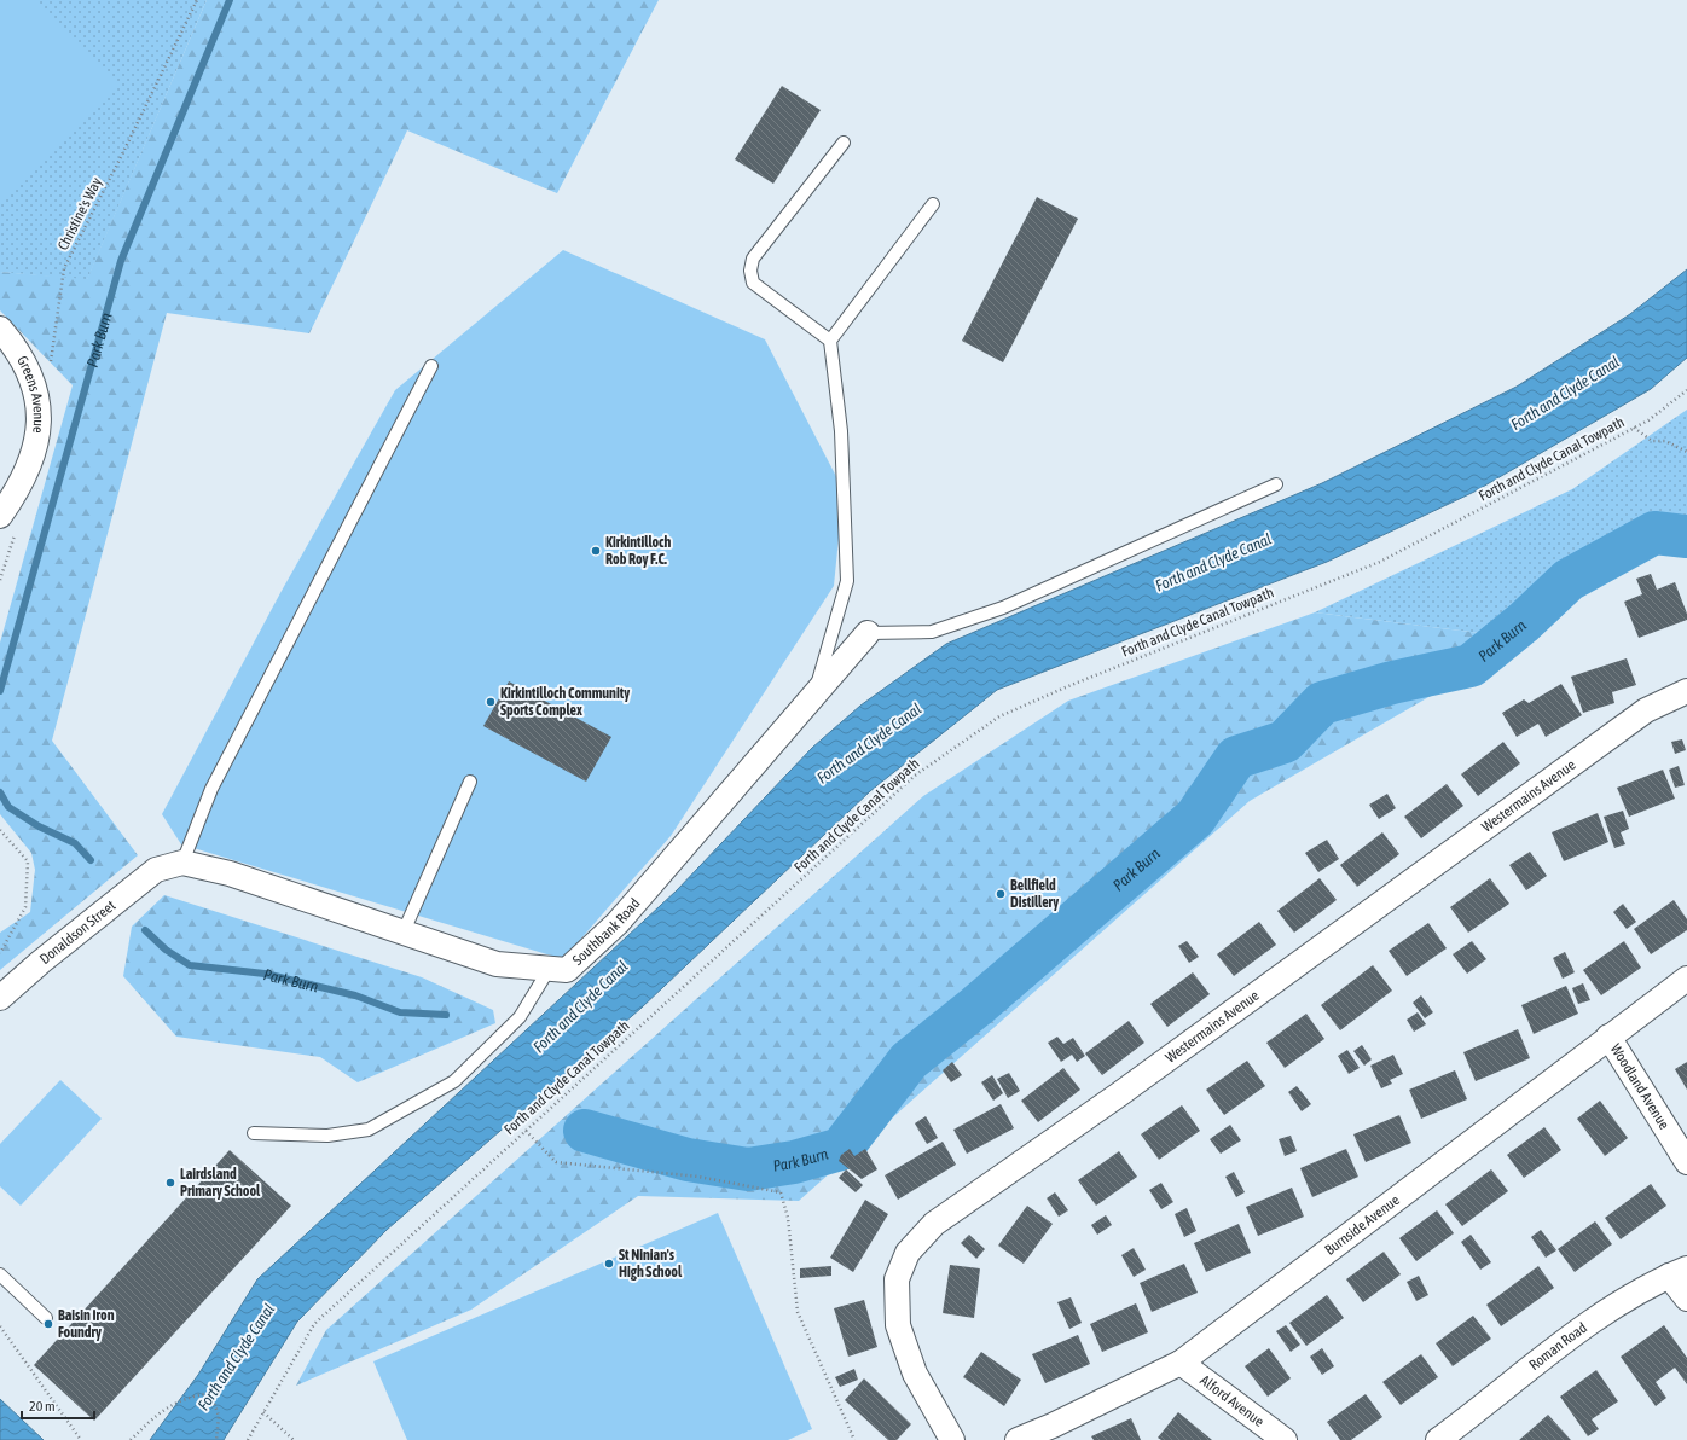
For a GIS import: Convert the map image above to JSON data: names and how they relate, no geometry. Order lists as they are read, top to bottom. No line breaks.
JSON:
{"streets":{"street":["Greens Avenue","Westermains Avenue","Southbank Road","Donaldson Street","Woodland Avenue","Burnside Avenue","Roman Road","Alford Avenue"],"path":["Christine's Way","Forth and Clyde Canal Towpath"]},"crossings":[["Southbank Road","Donaldson Street"],["Woodland Avenue","Burnside Avenue"],["Burnside Avenue","Alford Avenue"]],"water":["Park Burn","Forth and Clyde Canal"],"places":["Kirkintilloch Rob Roy F.C.","Kirkintilloch Community Sports Complex","Bellfield Distillery","Lairdsland Primary School","St Ninian's High School","Baisin Iron Foundry"],"scale_bar":"20 m"}
